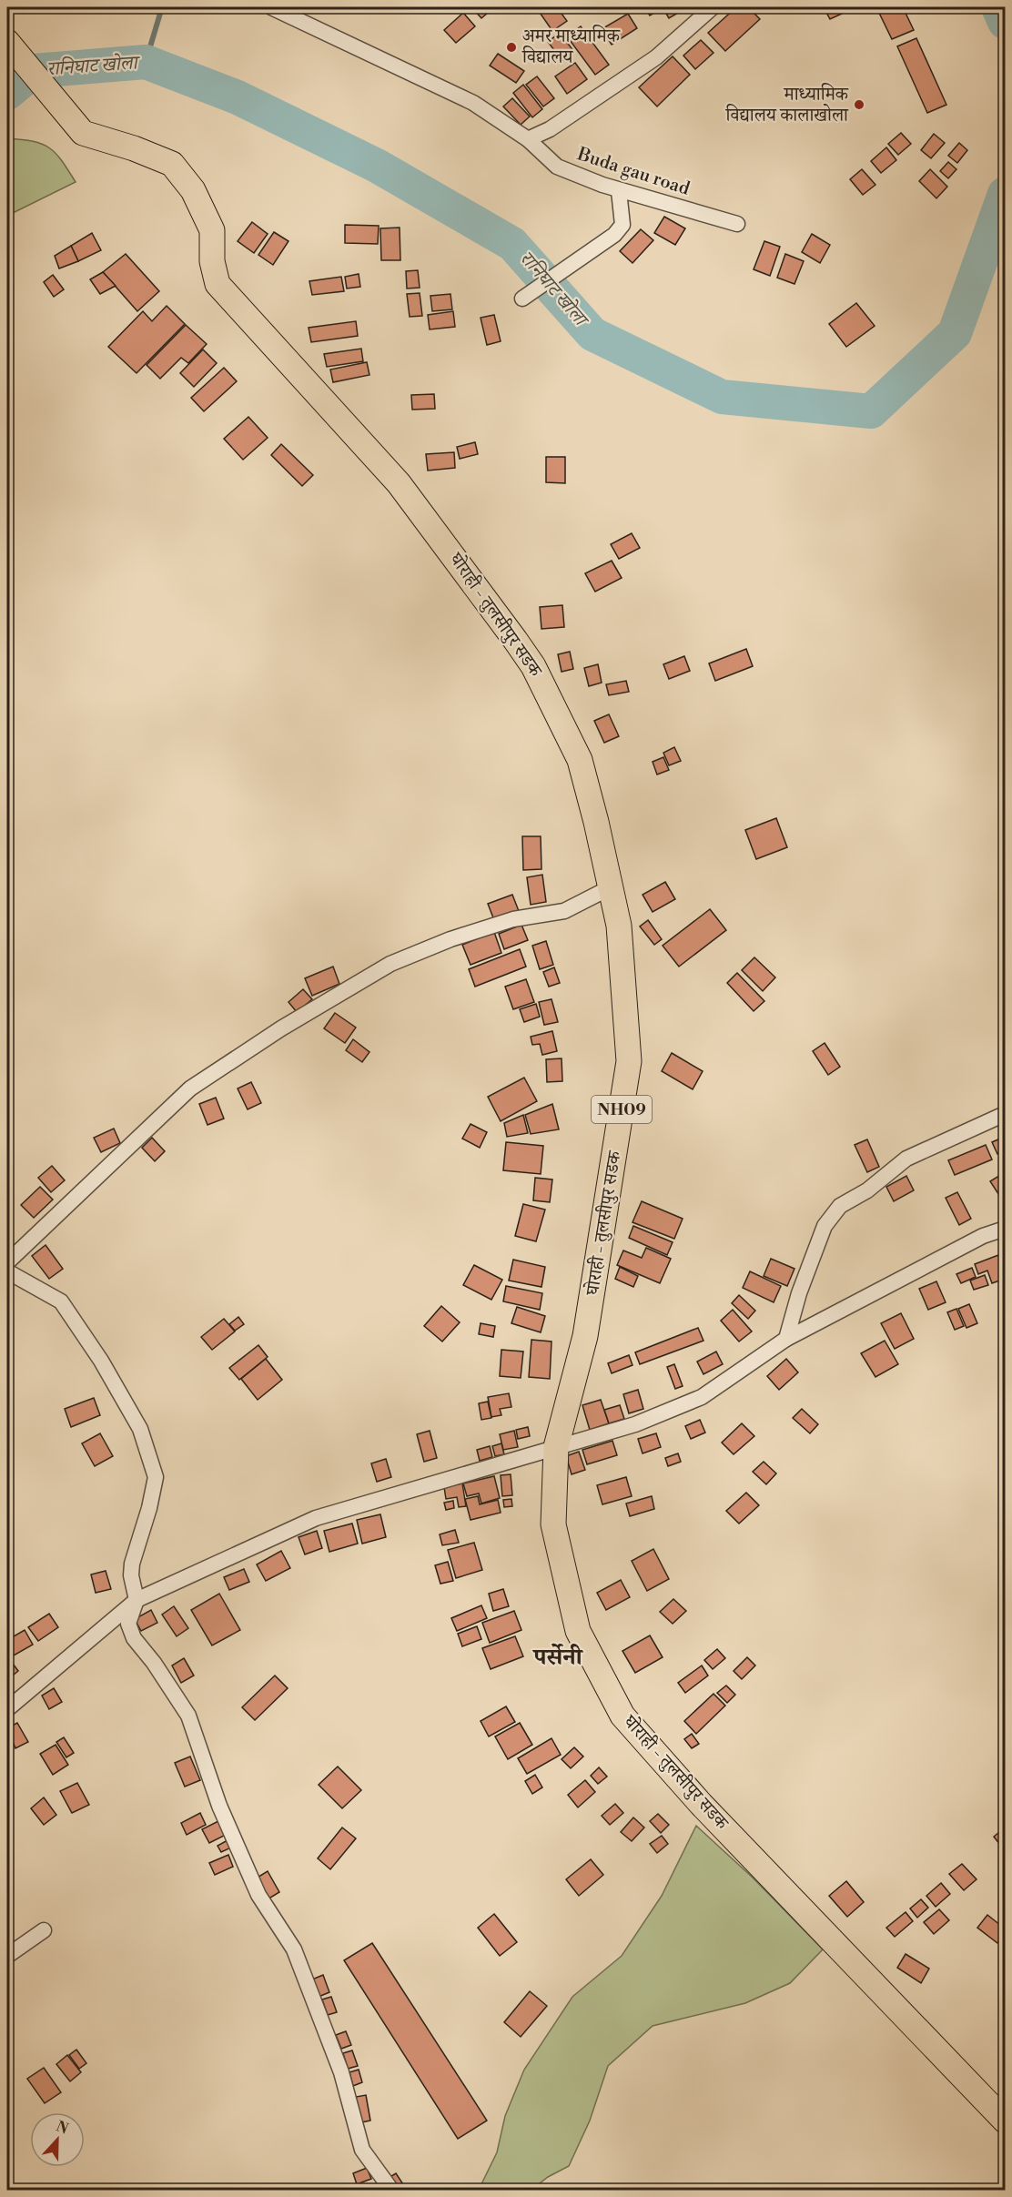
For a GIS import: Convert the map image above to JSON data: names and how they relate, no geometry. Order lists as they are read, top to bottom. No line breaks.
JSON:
{"streets":{"main road":["घोराही - तुलसीपुर सडक","NH09"],"street":["Buda gau road"]},"districts":["पर्सेनी"],"water":["रानिघाट खोला"],"places":["अमर माध्यामिक विद्यालय","माध्यामिक विद्यालय कालाखोला"],"north":"top"}
